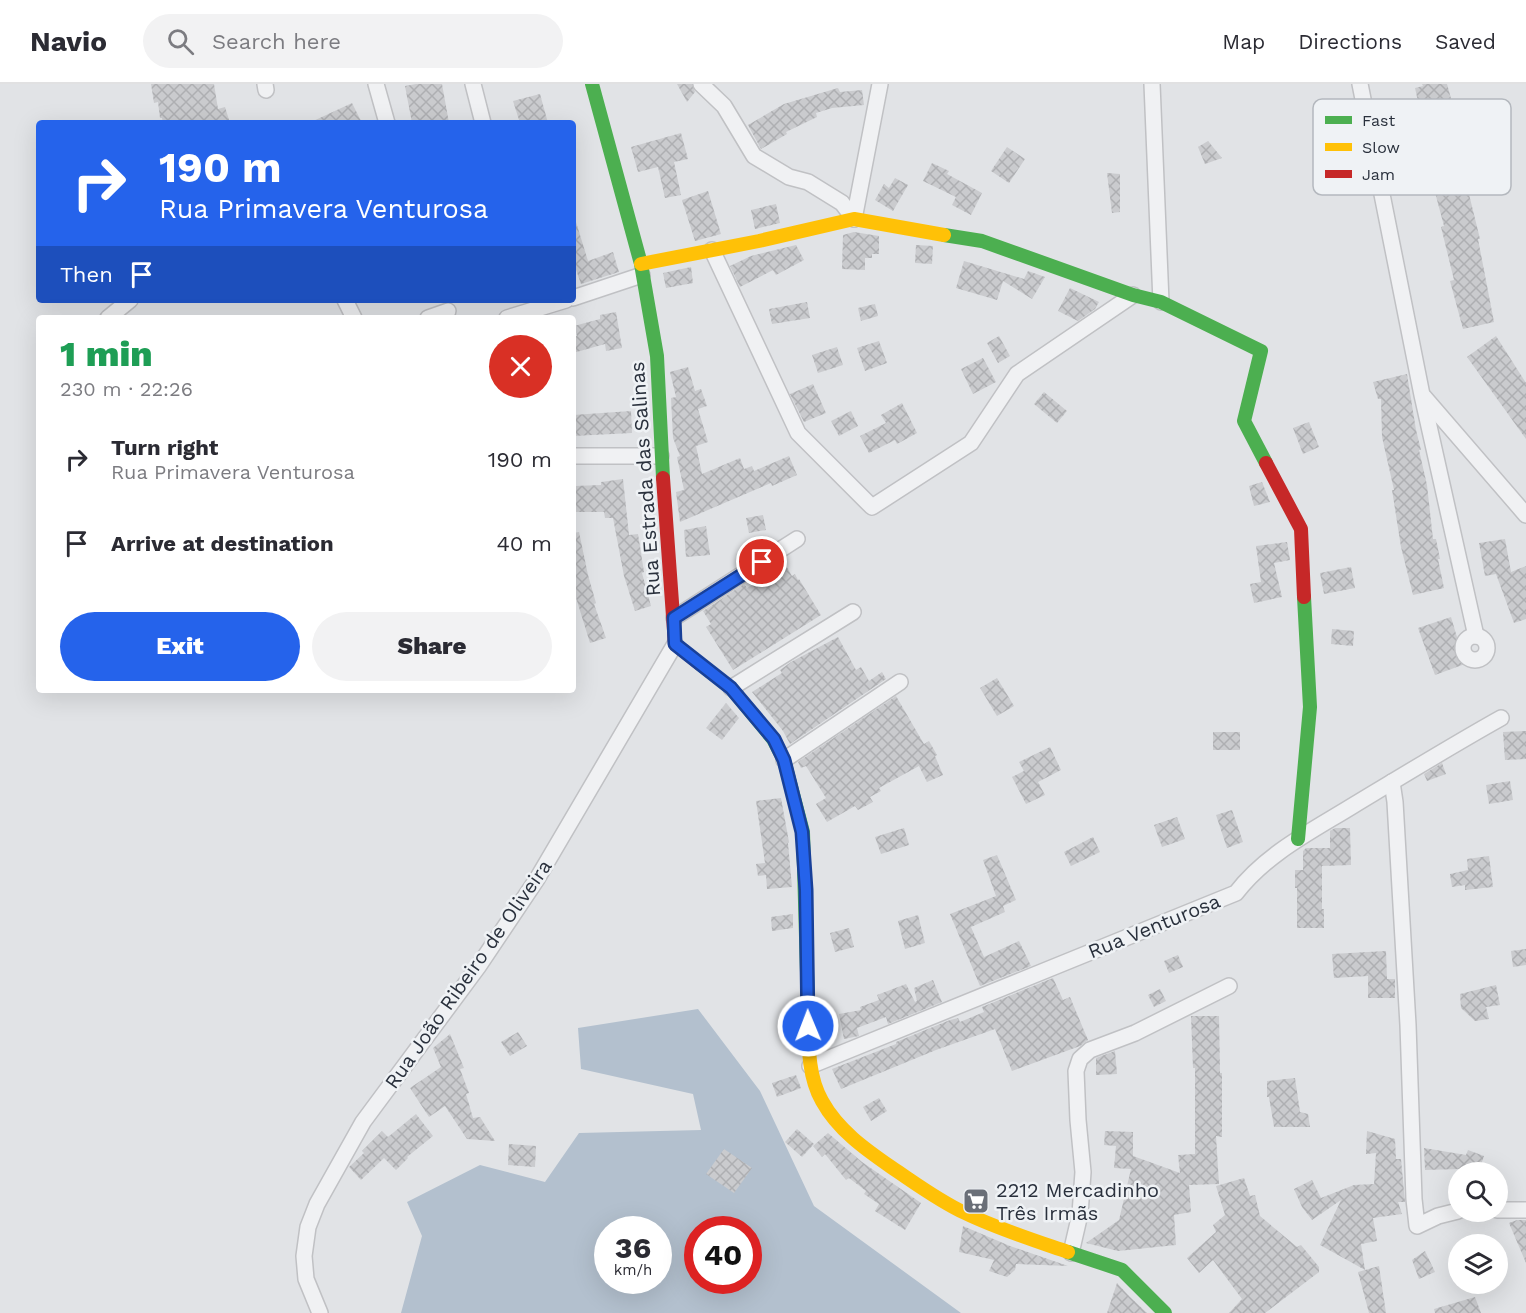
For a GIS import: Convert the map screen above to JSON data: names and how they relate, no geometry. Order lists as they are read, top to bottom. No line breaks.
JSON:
{"streets":{"street":["Rua Estrada das Salinas","Rua Venturosa","Rua João Ribeiro de Oliveira"]},"crossings":[["Rua Estrada das Salinas","Rua João Ribeiro de Oliveira"]],"places":{"supermarket":["2212 Mercadinho Três Irmãs"]},"legend":["Fast","Slow","Jam"],"page":{"header":"Navio","search":"Search here","nav":["Map","Directions","Saved"],"turn":["190 m","Rua Primavera Venturosa"],"then":"Then","heading":["1 min","230 m · 22:26"],"list":[{"name":"Turn right","note":"Rua Primavera Venturosa","value":"190 m"},{"name":"Arrive at destination","value":"40 m"}],"buttons":["Exit","Share"],"speed":"36 km/h","limit":"40"}}
